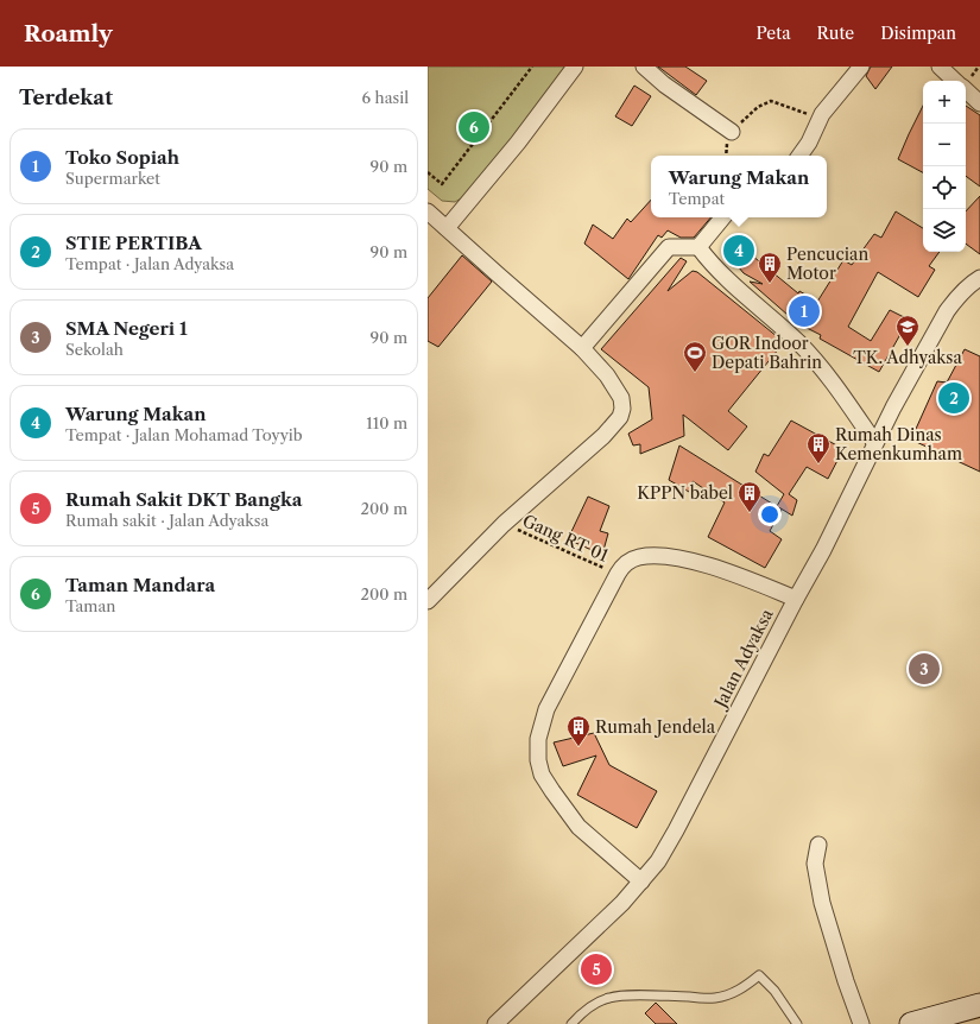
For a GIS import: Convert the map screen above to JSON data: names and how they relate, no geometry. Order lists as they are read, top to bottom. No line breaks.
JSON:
{"streets":{"street":["Jalan Adyaksa"],"path":["Gang RT 01"]},"places":{"building":["Pencucian Motor","Rumah Dinas Kemenkumham","KPPN babel","Rumah Jendela"],"school or university":["TK. Adhyaksa"],"sports":["GOR Indoor Depati Bahrin"]},"page":{"header":"Roamly","nav":["Peta","Rute","Disimpan"],"heading":["Terdekat","6 hasil"],"map_buttons":["+","−"],"pins":["6","4","1","2","3","5"],"list":[{"mark":"1","name":"Toko Sopiah","note":"Supermarket","value":"90 m"},{"mark":"2","name":"STIE PERTIBA","note":"Tempat · Jalan Adyaksa","value":"90 m"},{"mark":"3","name":"SMA Negeri 1","note":"Sekolah","value":"90 m"},{"mark":"4","name":"Warung Makan","note":"Tempat · Jalan Mohamad Toyyib","value":"110 m"},{"mark":"5","name":"Rumah Sakit DKT Bangka","note":"Rumah sakit · Jalan Adyaksa","value":"200 m"},{"mark":"6","name":"Taman Mandara","note":"Taman","value":"200 m"}],"popup":["Warung Makan","Tempat"]}}
